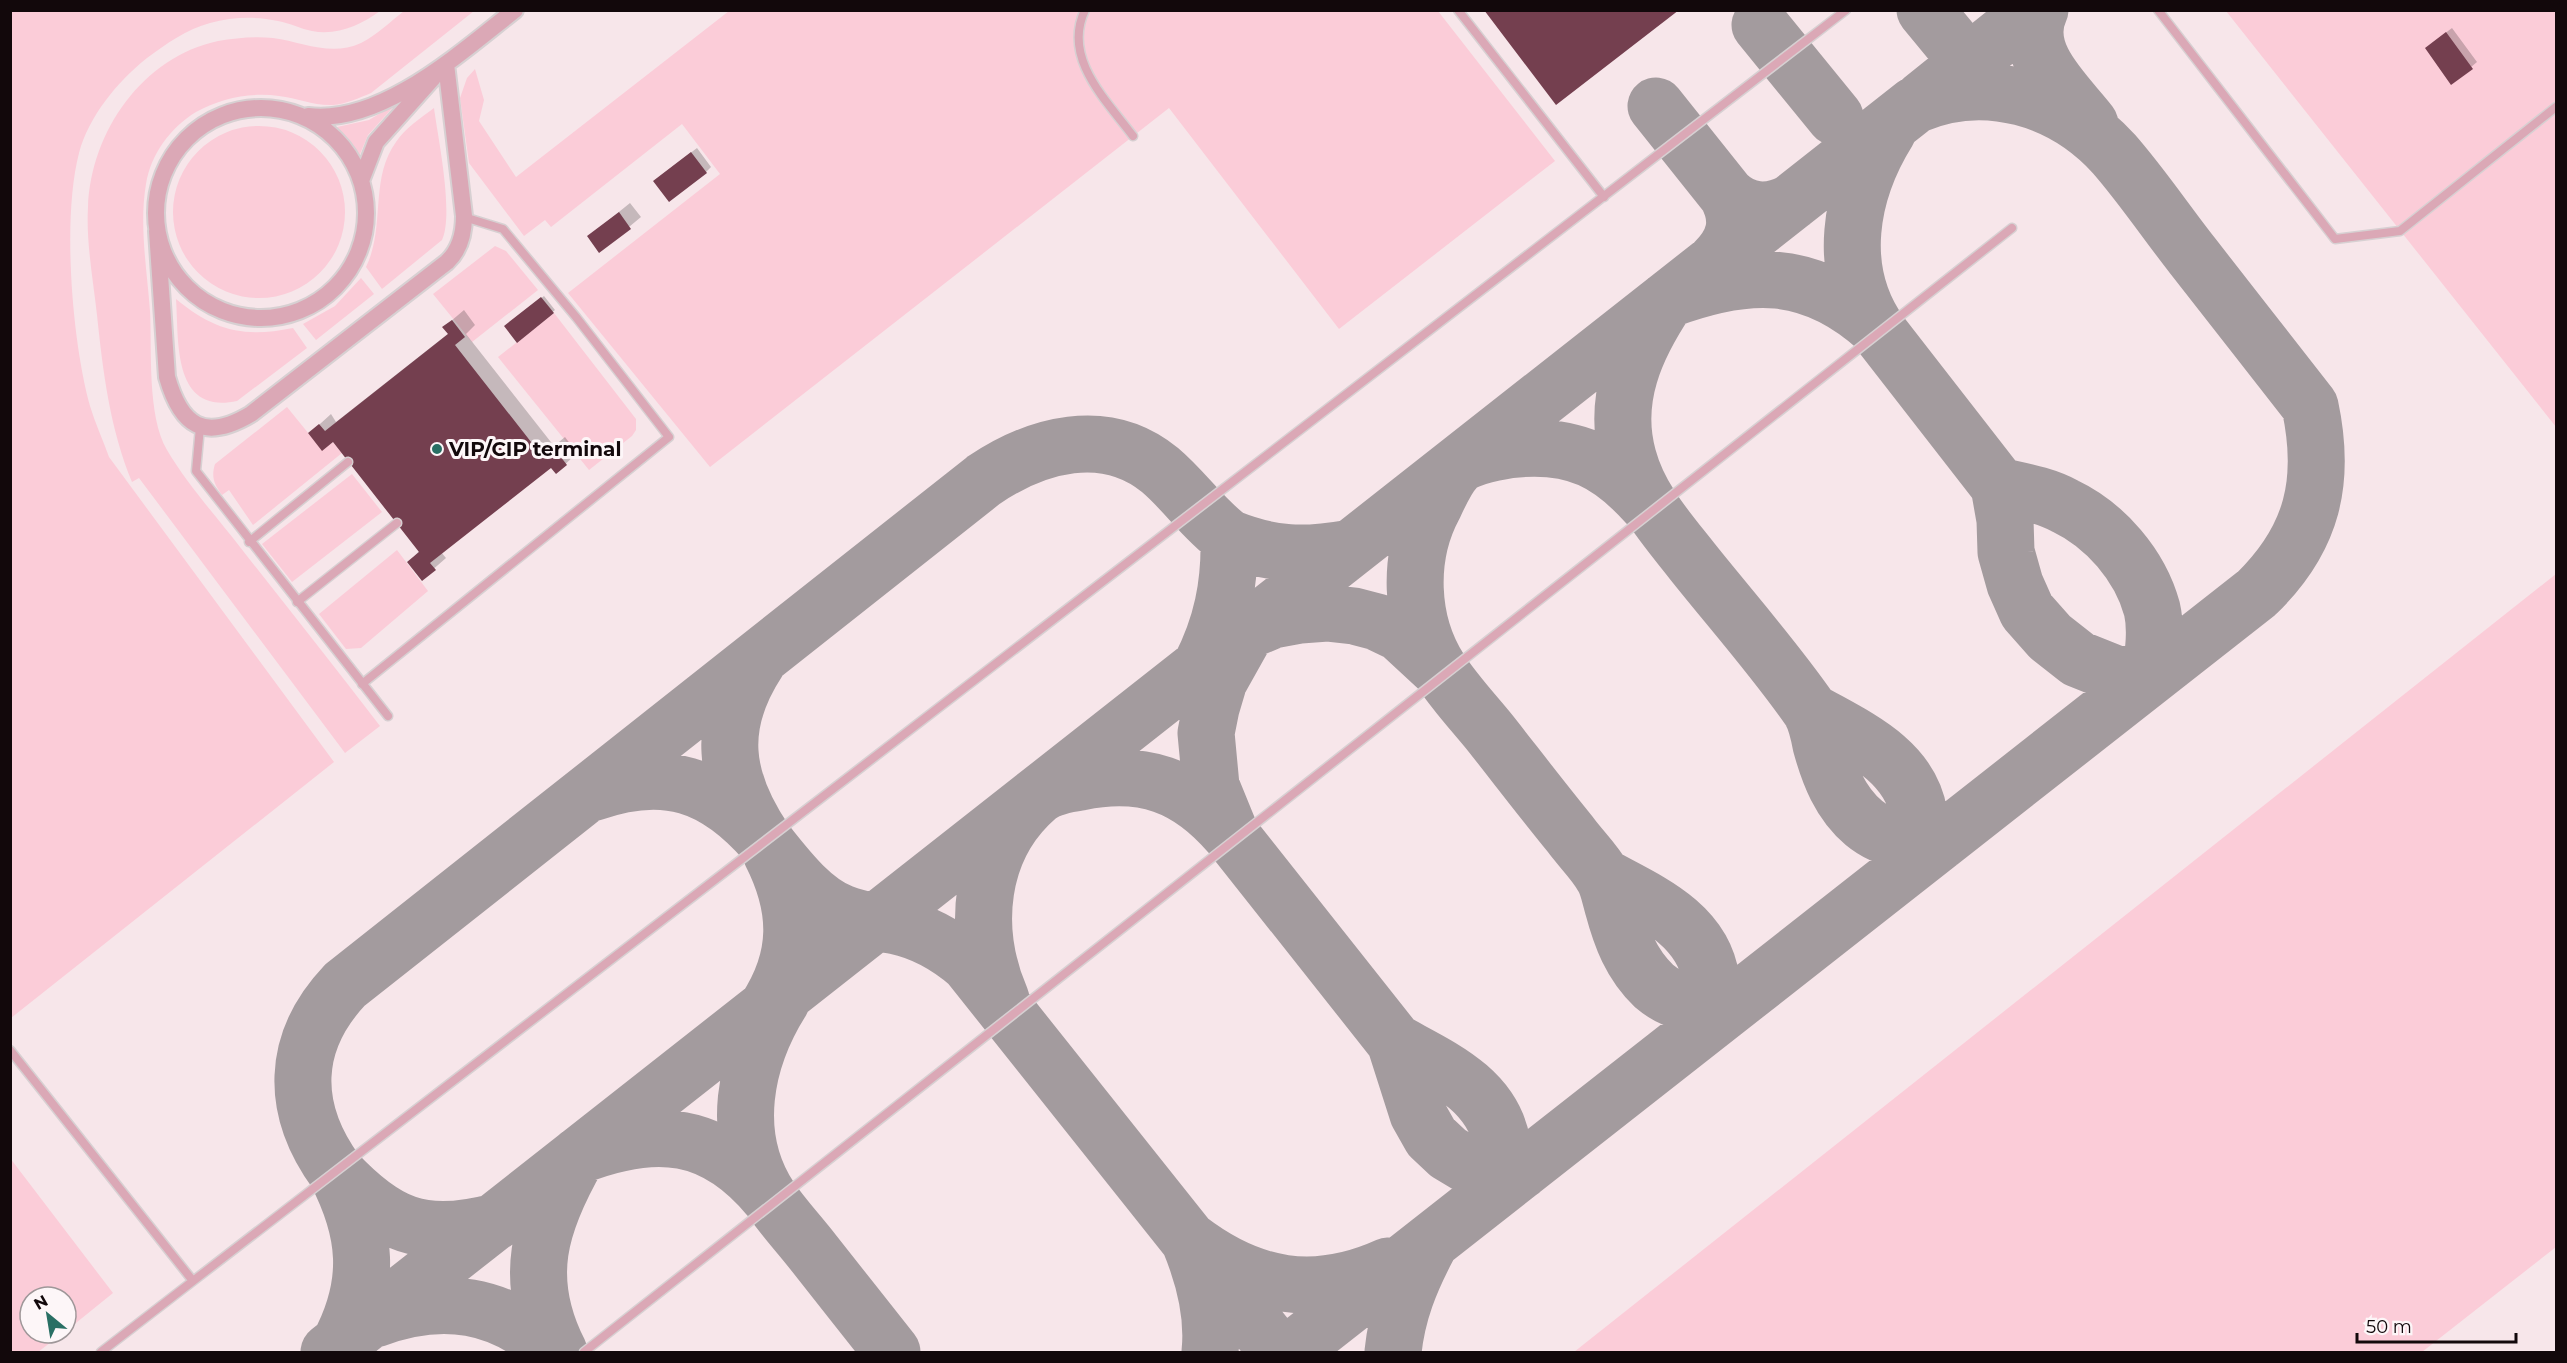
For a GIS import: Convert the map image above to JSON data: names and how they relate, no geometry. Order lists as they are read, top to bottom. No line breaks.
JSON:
{"places":["VIP/CIP terminal"],"scale_bar":"50 m","north":"top left"}
